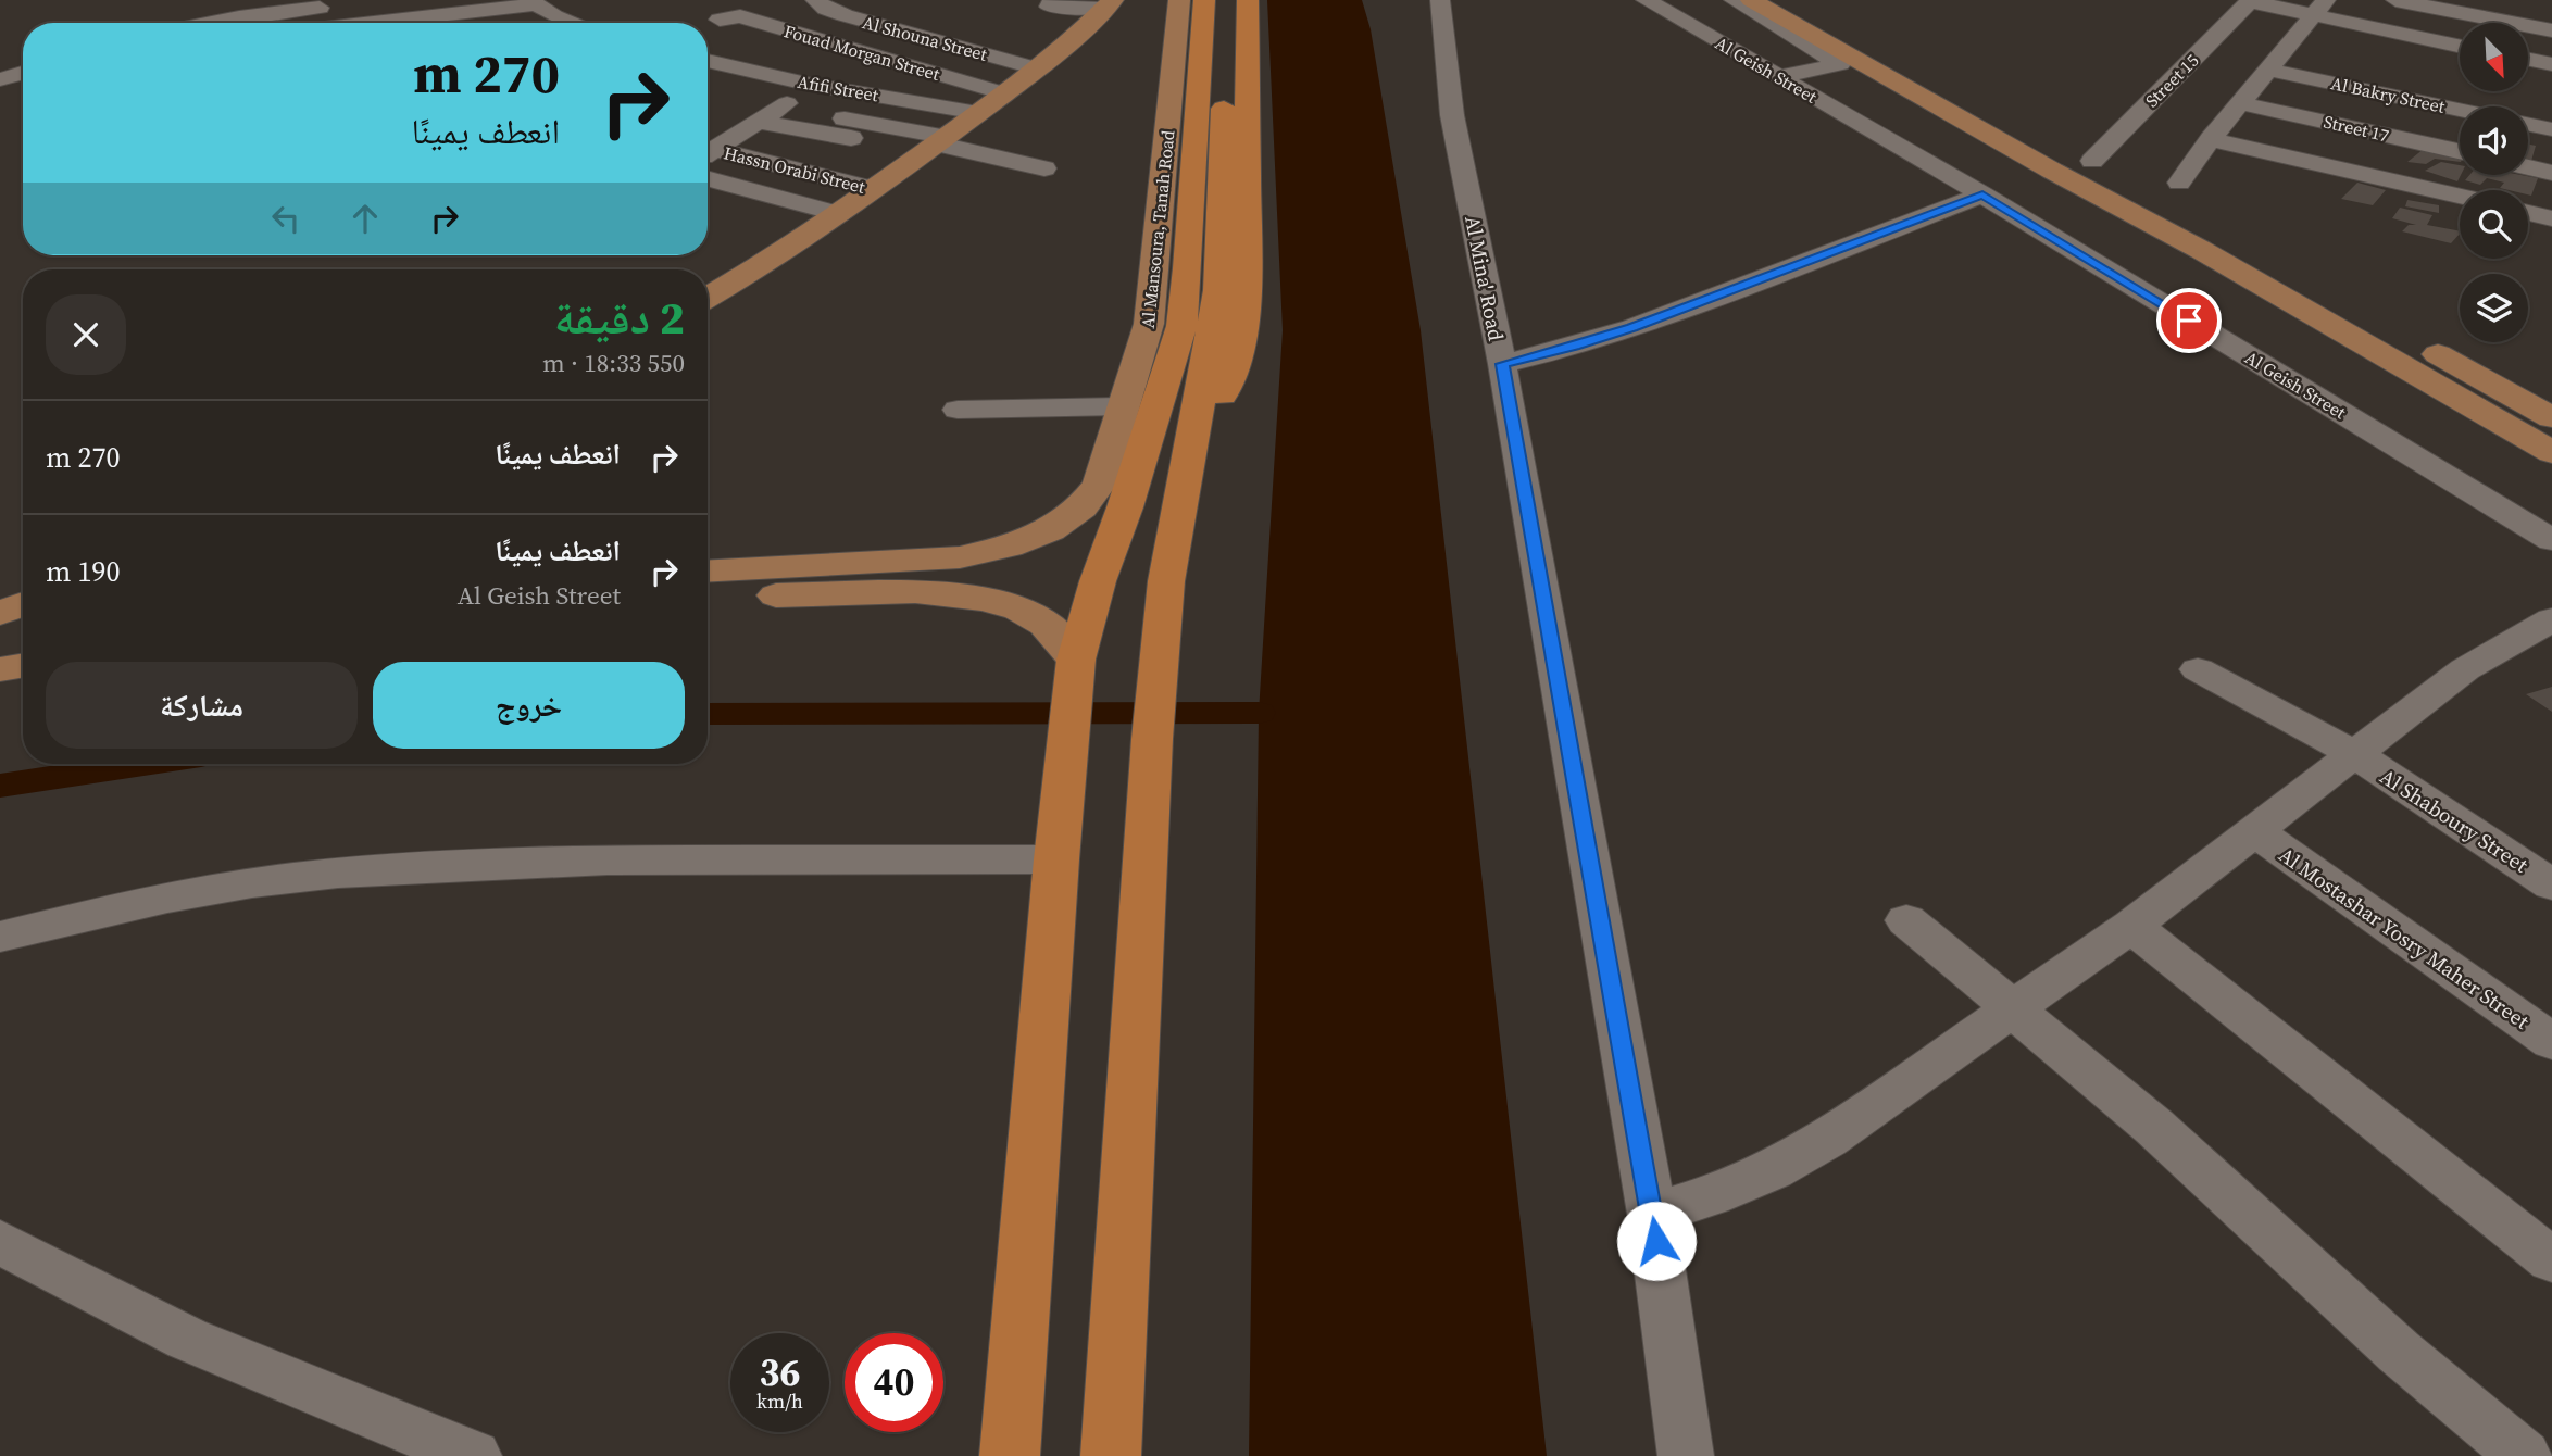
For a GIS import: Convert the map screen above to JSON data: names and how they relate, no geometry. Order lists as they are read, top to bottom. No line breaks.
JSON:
{"streets":{"main road":["Al Mansoura, Tanah Road"],"street":["Al Shouna Street","Fouad Morgan Street","Al Geish Street","Street 15","Afifi Street","Al Bakry Street","Street 17","Hassn Orabi Street","Al Mina' Road","Al Shaboury Street","Al Mostashar Yosry Maher Street"]},"north":"bottom right","page":{"turn":["270 m","انعطف يمينًا"],"heading":["2 دقيقة","550 m · 18:33"],"list":[{"name":"انعطف يمينًا","value":"270 m"},{"name":"انعطف يمينًا","note":"Al Geish Street","value":"190 m"}],"buttons":["خروج","مشاركة"],"speed":"36 km/h","limit":"40"}}
